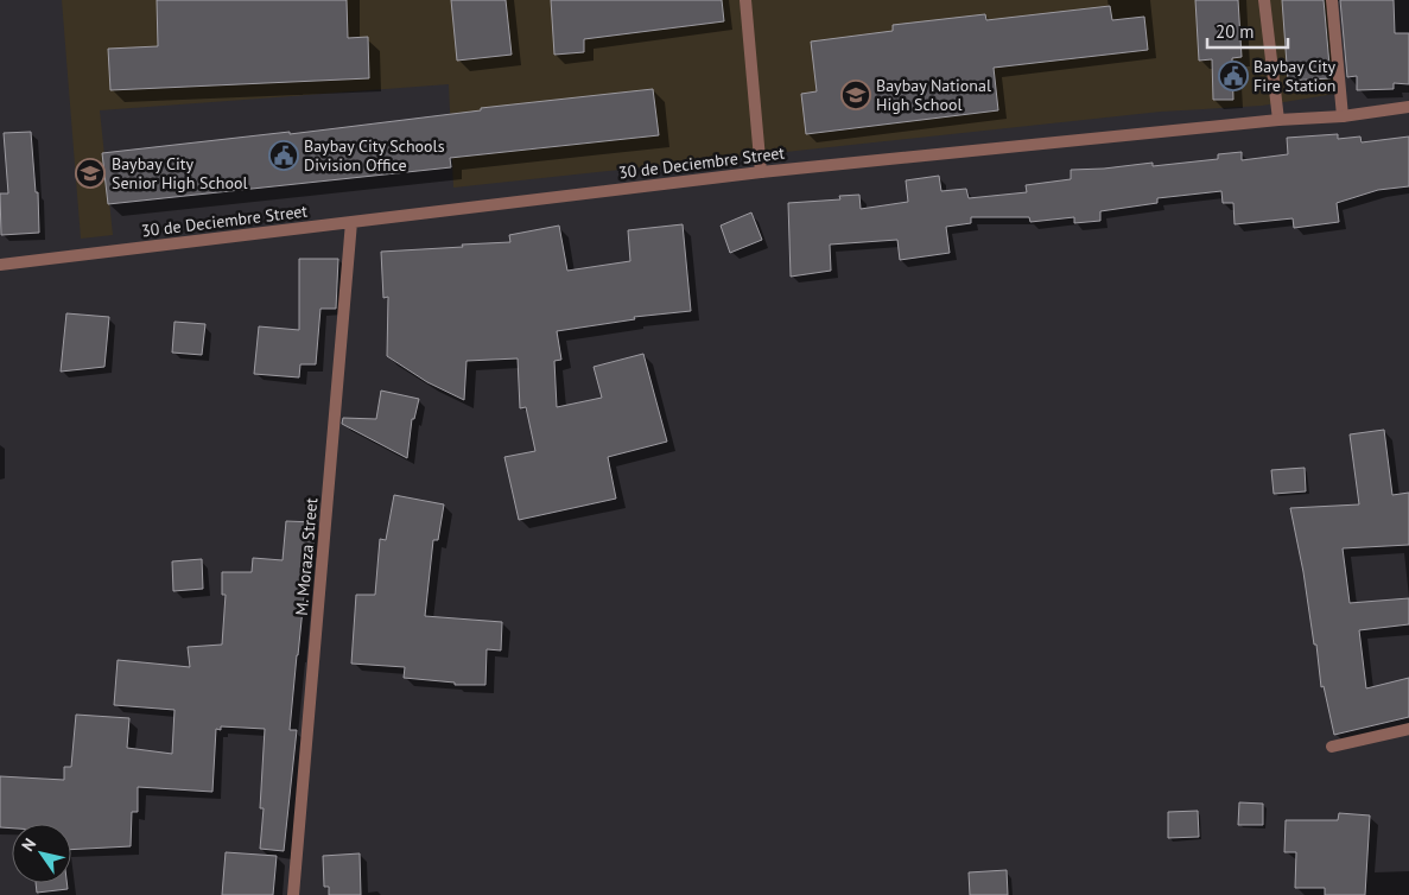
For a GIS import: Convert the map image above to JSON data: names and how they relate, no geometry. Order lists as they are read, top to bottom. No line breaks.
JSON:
{"streets":{"street":["30 de Deciembre Street","M. Moraza Street"]},"crossings":[["30 de Deciembre Street","M. Moraza Street"]],"places":{"public building":["Baybay City Fire Station","Baybay City Schools Division Office"],"school or university":["Baybay National High School","Baybay City Senior High School"]},"scale_bar":"20 m","north":"top left"}
